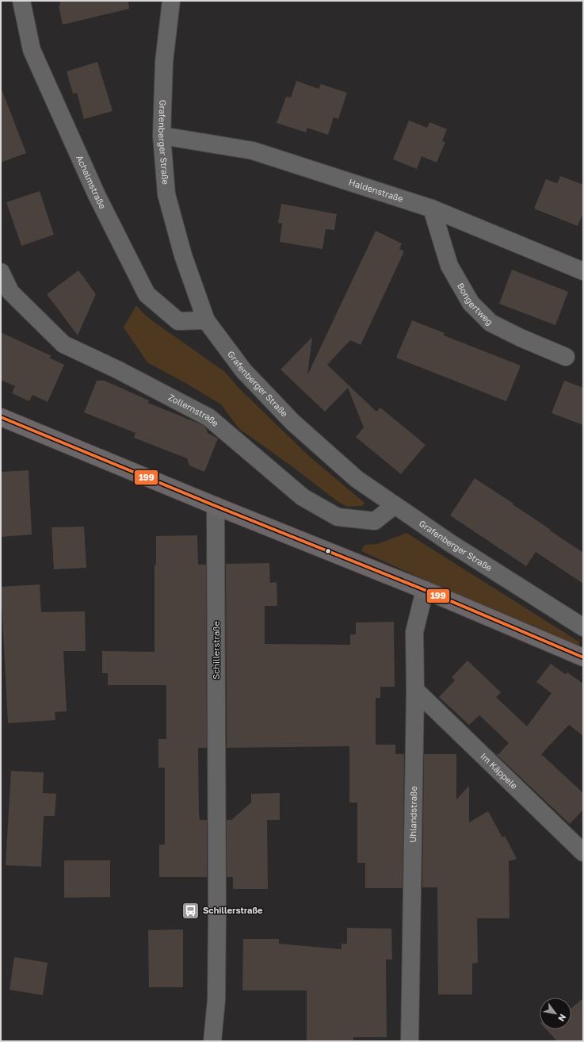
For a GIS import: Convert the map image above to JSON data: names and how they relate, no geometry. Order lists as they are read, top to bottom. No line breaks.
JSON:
{"streets":{"street":["Grafenberger Straße","Achalmstraße","Haldenstraße","Bongertweg","Zollernstraße","Schillerstraße","Im Käppele","Uhlandstraße"]},"crossings":[["Grafenberger Straße","Achalmstraße"],["Grafenberger Straße","Haldenstraße"],["Grafenberger Straße","Zollernstraße"],["Haldenstraße","Bongertweg"],["Im Käppele","Uhlandstraße"]],"places":{"bus stop":["Schillerstraße"]},"lines":["transit line 199"],"north":"bottom right"}
